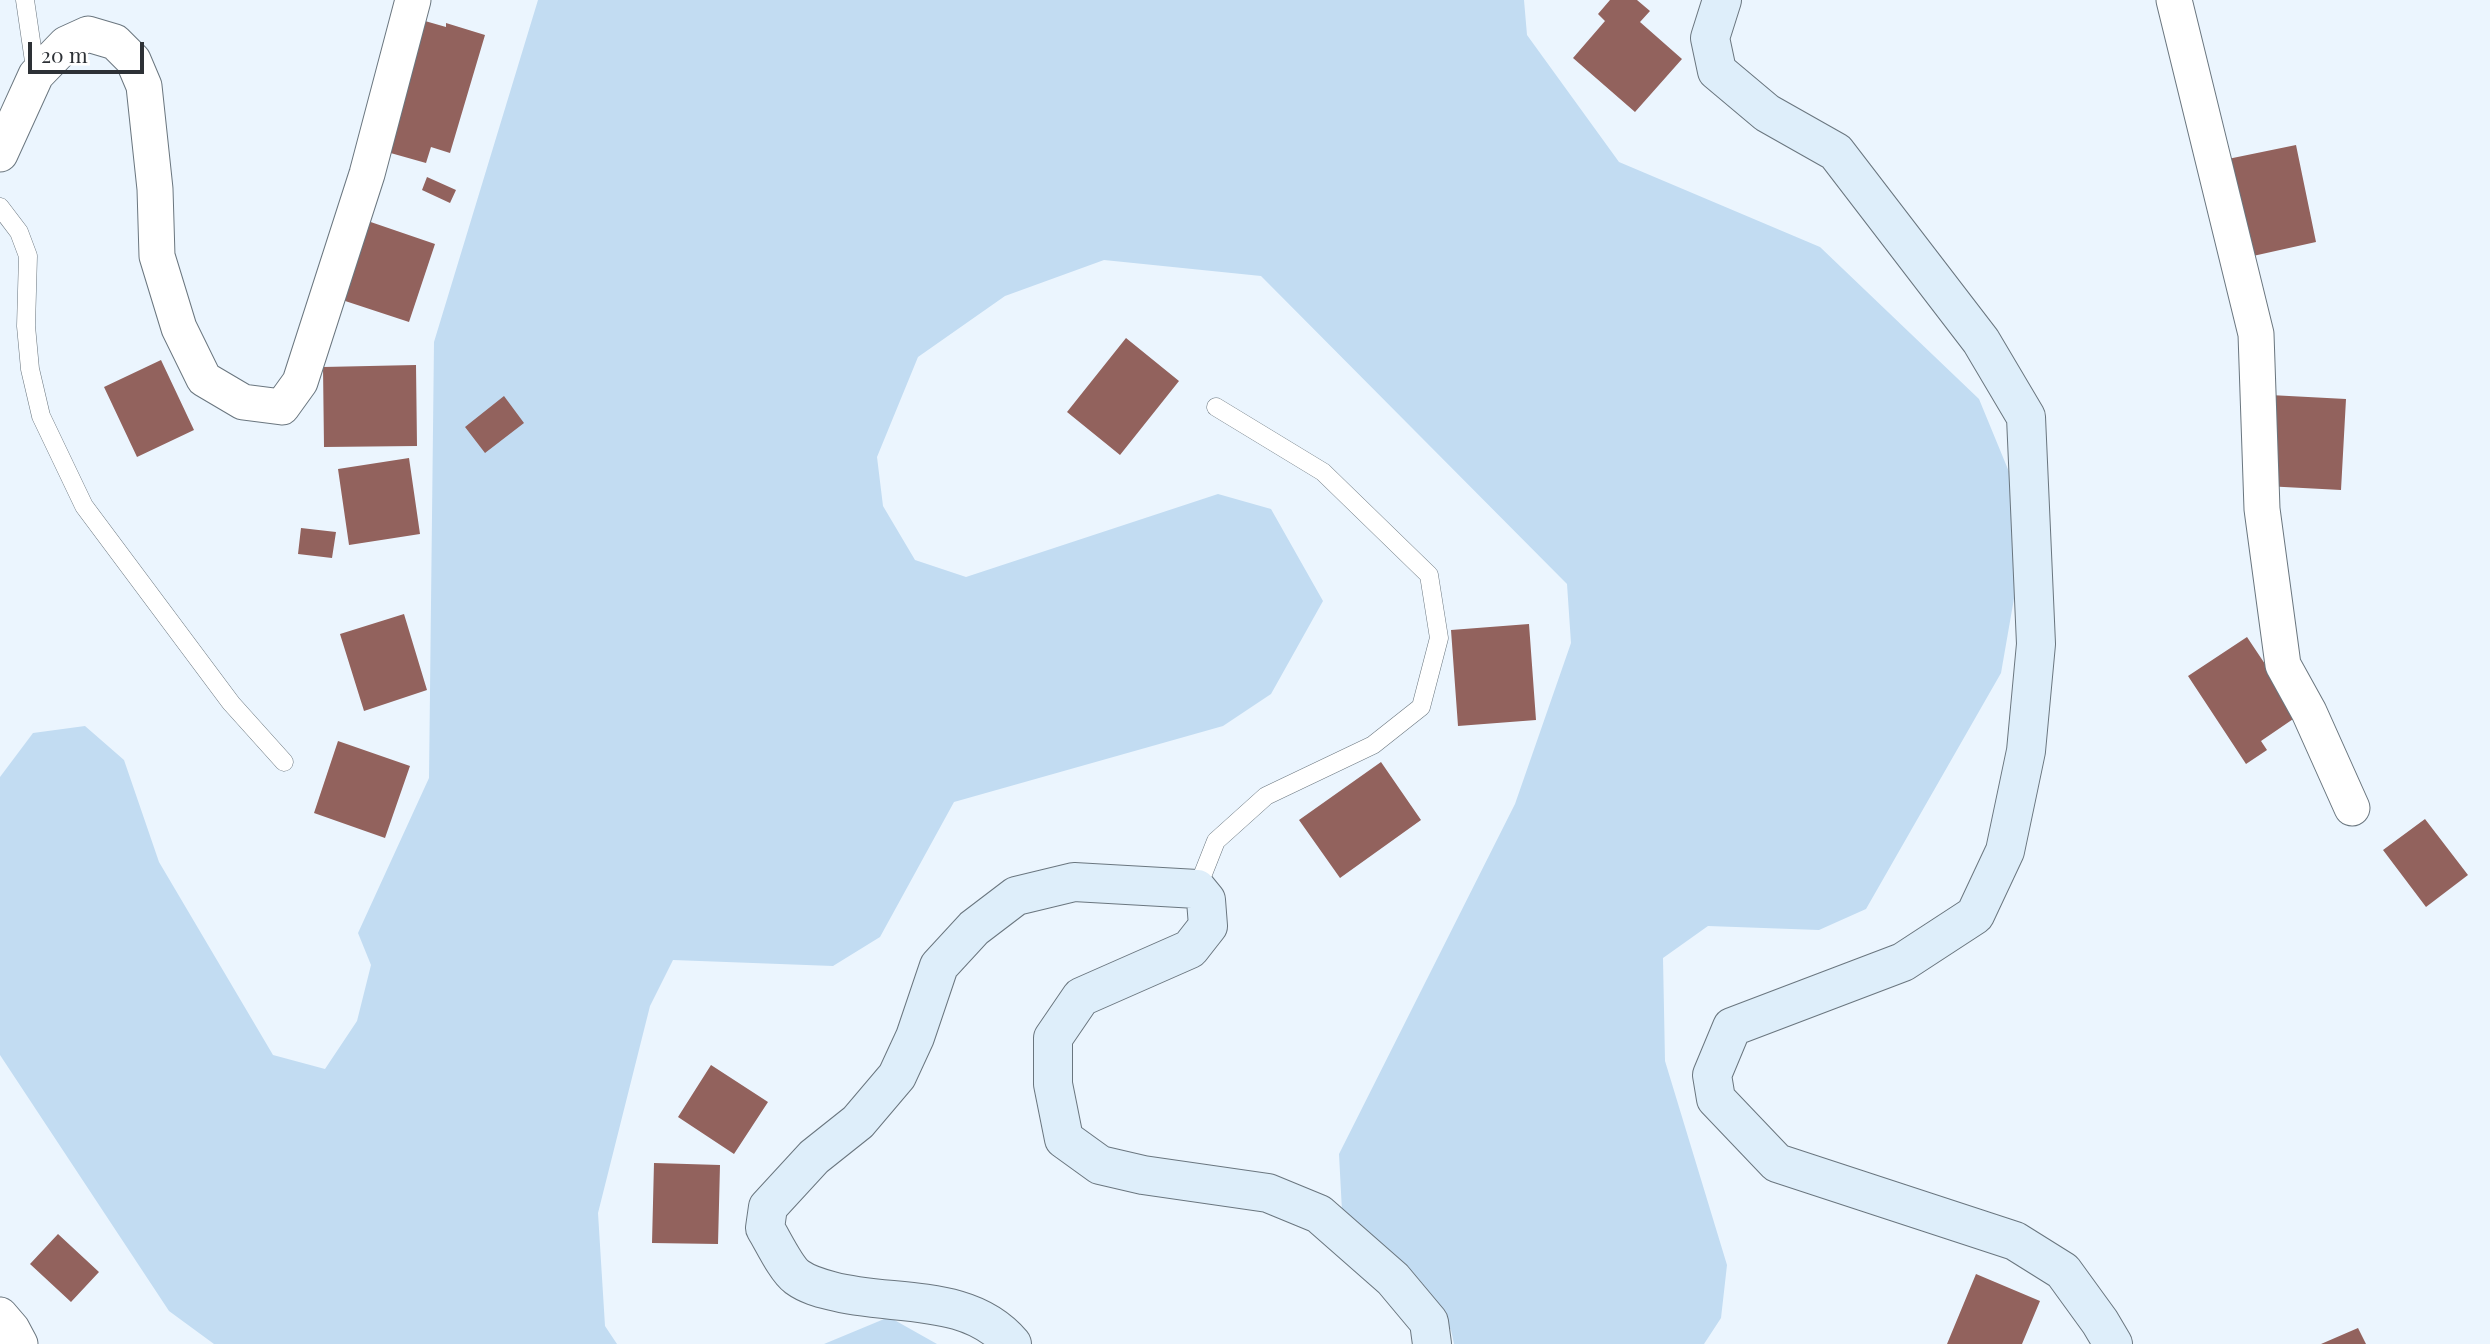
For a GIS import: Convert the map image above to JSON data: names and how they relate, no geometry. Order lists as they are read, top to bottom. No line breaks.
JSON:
{"scale_bar":"20 m"}
